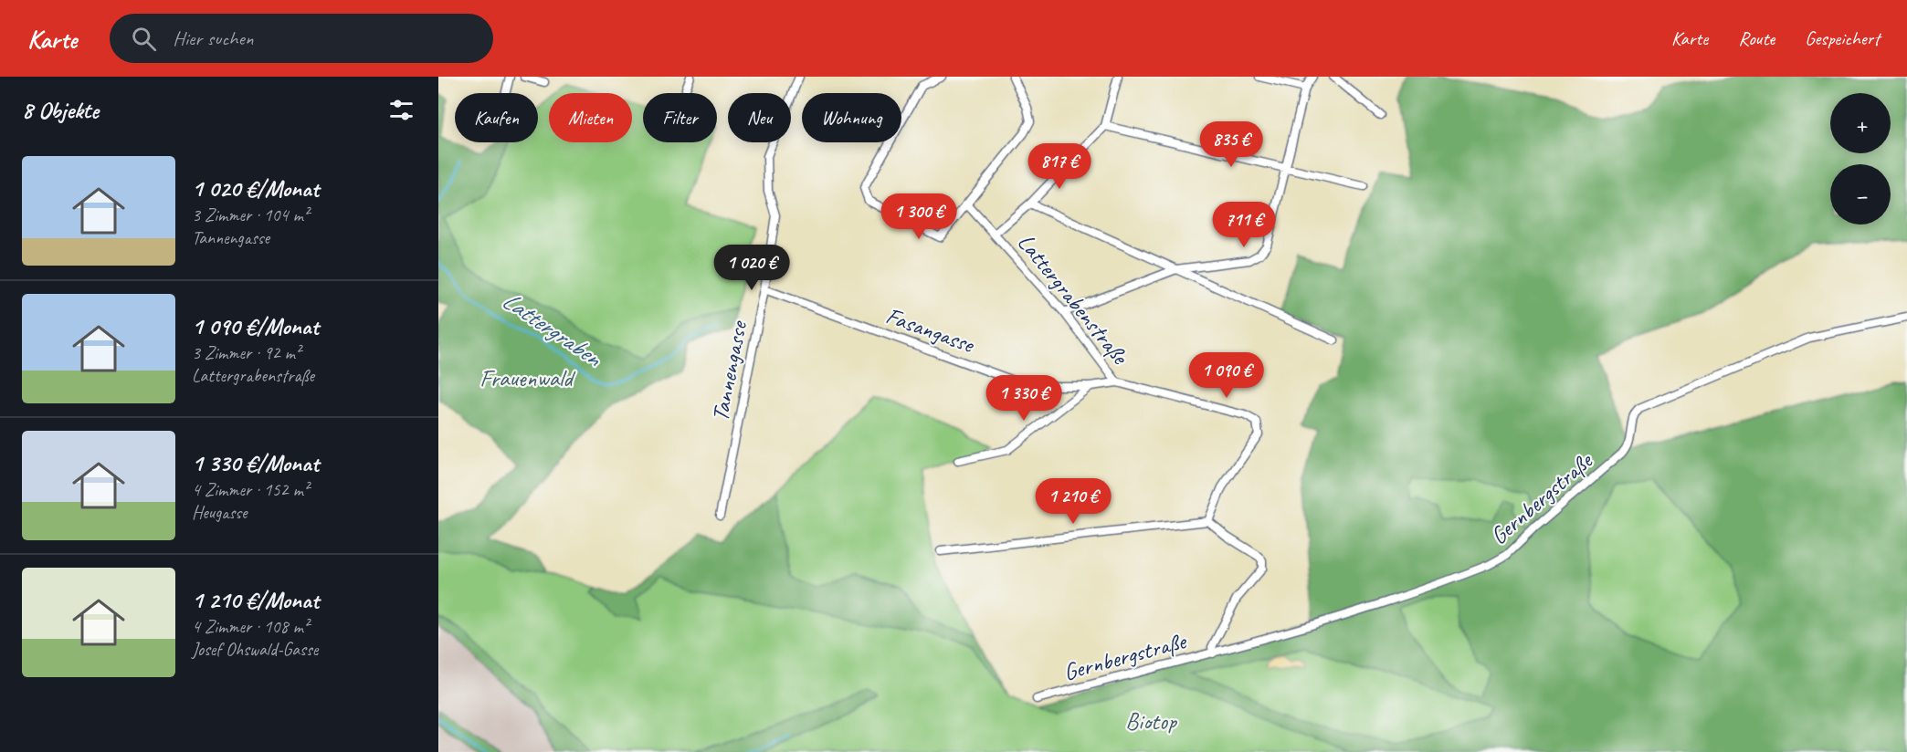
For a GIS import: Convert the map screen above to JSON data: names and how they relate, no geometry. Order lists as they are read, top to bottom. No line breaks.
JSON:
{"streets":{"street":["Lattergrabenstraße","Fasangasse","Tannengasse","Gernbergstraße"]},"crossings":[["Lattergrabenstraße","Fasangasse"],["Fasangasse","Tannengasse"]],"water":["Lattergraben"],"parks":["Frauenwald","Biotop"],"page":{"header":"Karte","search":"Hier suchen","nav":["Karte","Route","Gespeichert"],"heading":"8 Objekte","map_buttons":["+","−"],"chip":["Kaufen","Mieten","Filter","Neu","Wohnung"],"price":["835 €","817 €","1 300 €","711 €","1 020 €","1 090 €","1 330 €","1 210 €"],"list":[{"name":"1 020 €/Monat","note":"3 Zimmer · 104 m² · Tannengasse"},{"name":"1 090 €/Monat","note":"3 Zimmer · 92 m² · Lattergrabenstraße"},{"name":"1 330 €/Monat","note":"4 Zimmer · 152 m² · Heugasse"},{"name":"1 210 €/Monat","note":"4 Zimmer · 108 m² · Josef Ohswald-Gasse"}]}}
